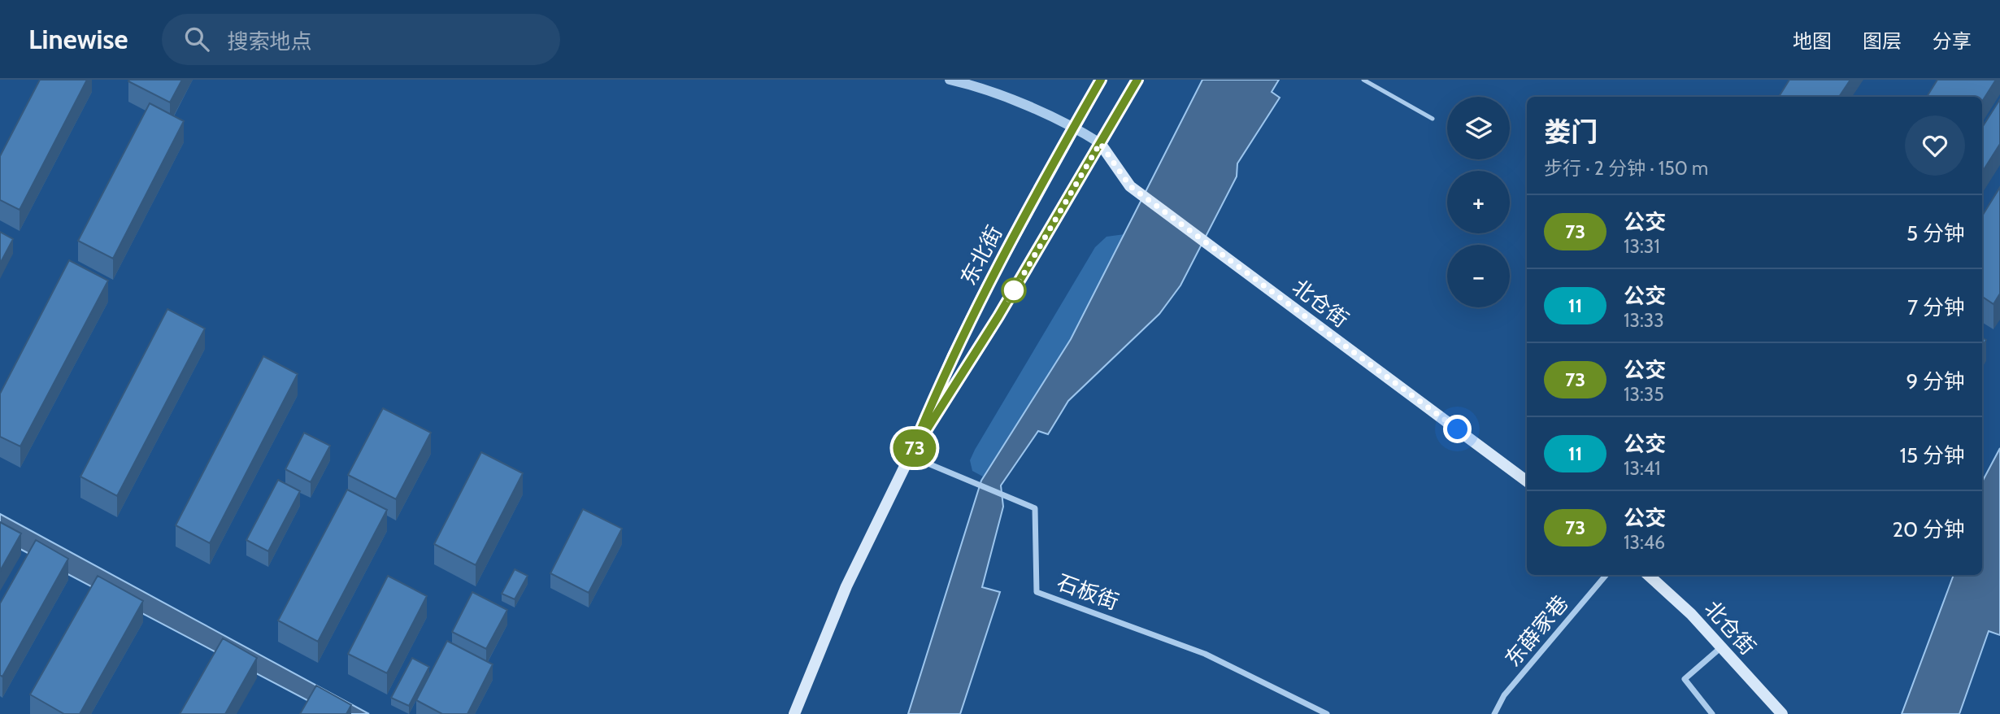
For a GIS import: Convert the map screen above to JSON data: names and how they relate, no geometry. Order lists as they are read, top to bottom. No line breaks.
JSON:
{"streets":{"main road":["东北街","北仓街"],"street":["石板街","东薛家巷"]},"crossings":[["东北街","北仓街"],["东北街","石板街"]],"lines":["bus line 73"],"page":{"header":"Linewise","search":"搜索地点","nav":["地图","图层","分享"],"on_map":"73","map_buttons":["+","−"],"heading":["娄门","步行 · 2 分钟 · 150 m"],"list":[{"mark":"73","name":"公交","note":"13:31","value":"5 分钟"},{"mark":"11","name":"公交","note":"13:33","value":"7 分钟"},{"mark":"73","name":"公交","note":"13:35","value":"9 分钟"},{"mark":"11","name":"公交","note":"13:41","value":"15 分钟"},{"mark":"73","name":"公交","note":"13:46","value":"20 分钟"}]}}
